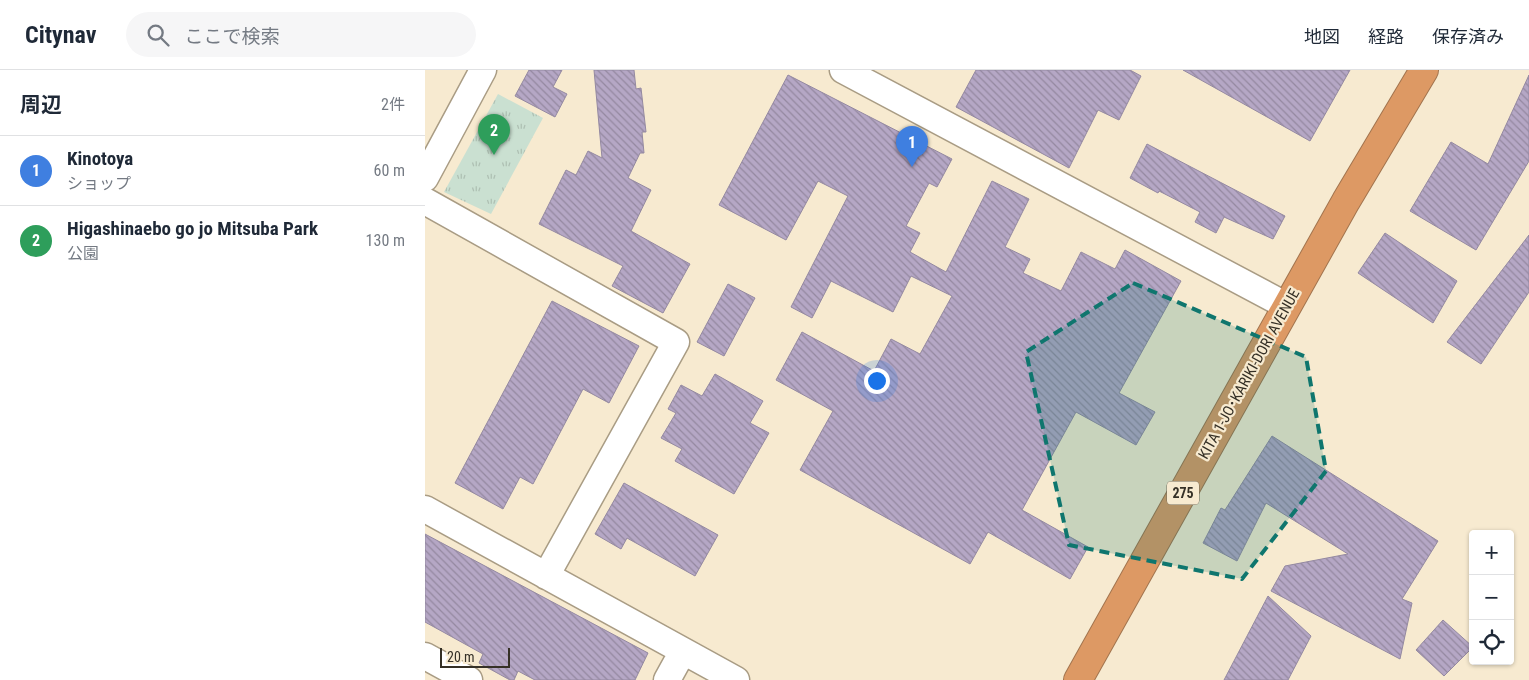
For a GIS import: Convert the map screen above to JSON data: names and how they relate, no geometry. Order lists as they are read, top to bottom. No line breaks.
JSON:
{"streets":{"highway":["KITA 1-JO･KARIKI-DORI AVENUE","275"]},"scale_bar":"20 m","page":{"header":"Citynav","search":"ここで検索","nav":["地図","経路","保存済み"],"heading":["周辺","2件"],"pins":["2","1"],"list":[{"mark":"1","name":"Kinotoya","note":"ショップ","value":"60 m"},{"mark":"2","name":"Higashinaebo go jo Mitsuba Park","note":"公園","value":"130 m"}],"map_buttons":["+","−"],"scale":"20 m"}}
